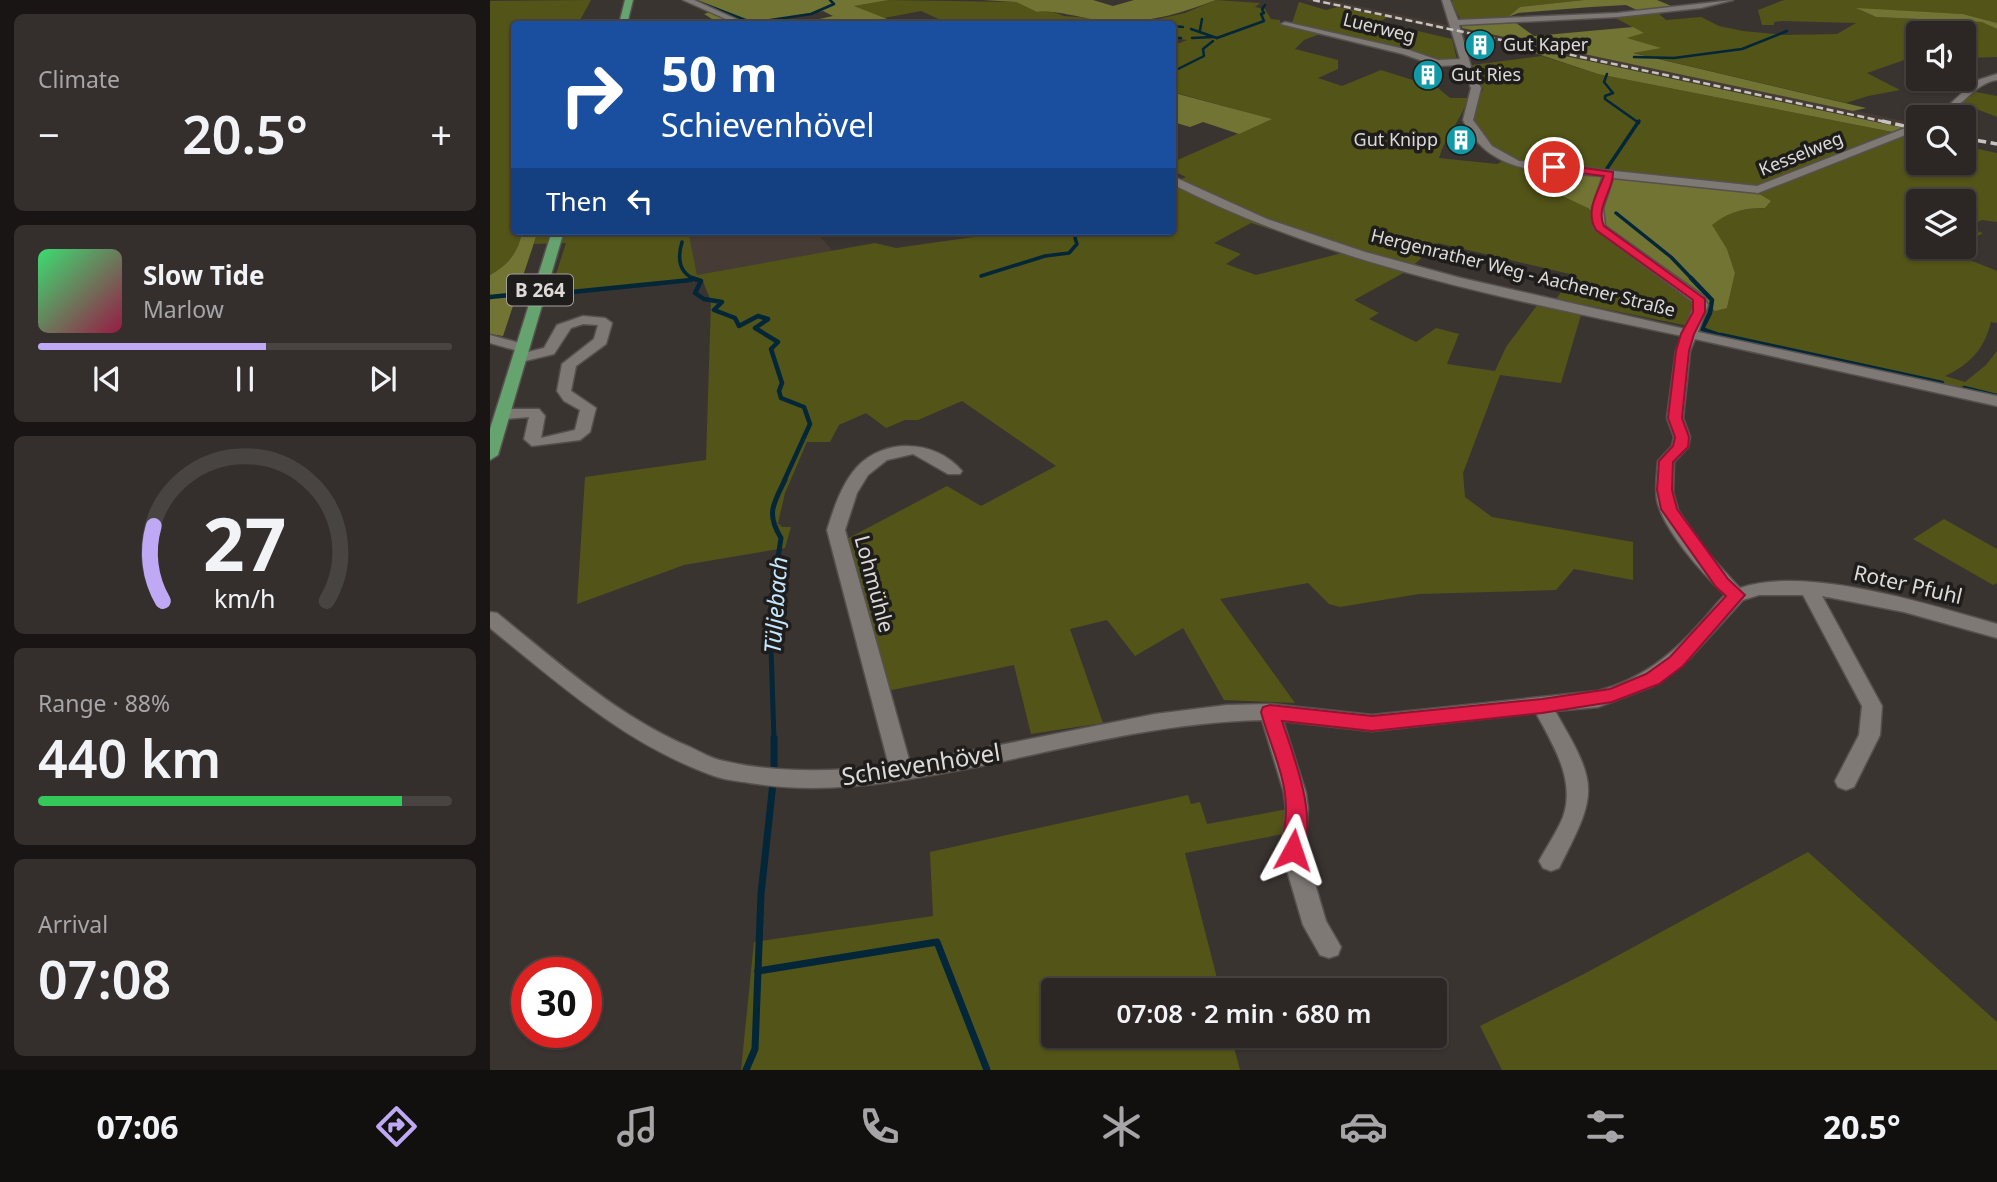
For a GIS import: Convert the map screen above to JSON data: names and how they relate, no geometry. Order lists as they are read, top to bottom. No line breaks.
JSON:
{"streets":{"main road":["B 264"],"street":["Luerweg","Kesselweg","Hergenrather Weg - Aachener Straße","Lohmühle","Roter Pfuhl","Schievenhövel"]},"crossings":[["Lohmühle","Schievenhövel"]],"water":["Tüljebach"],"places":{"building":["Gut Kaper","Gut Ries","Gut Knipp"]},"page":{"tile":["Climate",["Range · 88%","440 km"],["Arrival","07:08"]],"turn":["50 m","Schievenhövel"],"heat":["−","20.5°","+"],"then":"Then","song":["Slow Tide","Marlow"],"limit":"30","trip":"07:08 · 2 min · 680 m","tabs":["07:06","20.5°"],"gauge":["27","km/h"]}}
